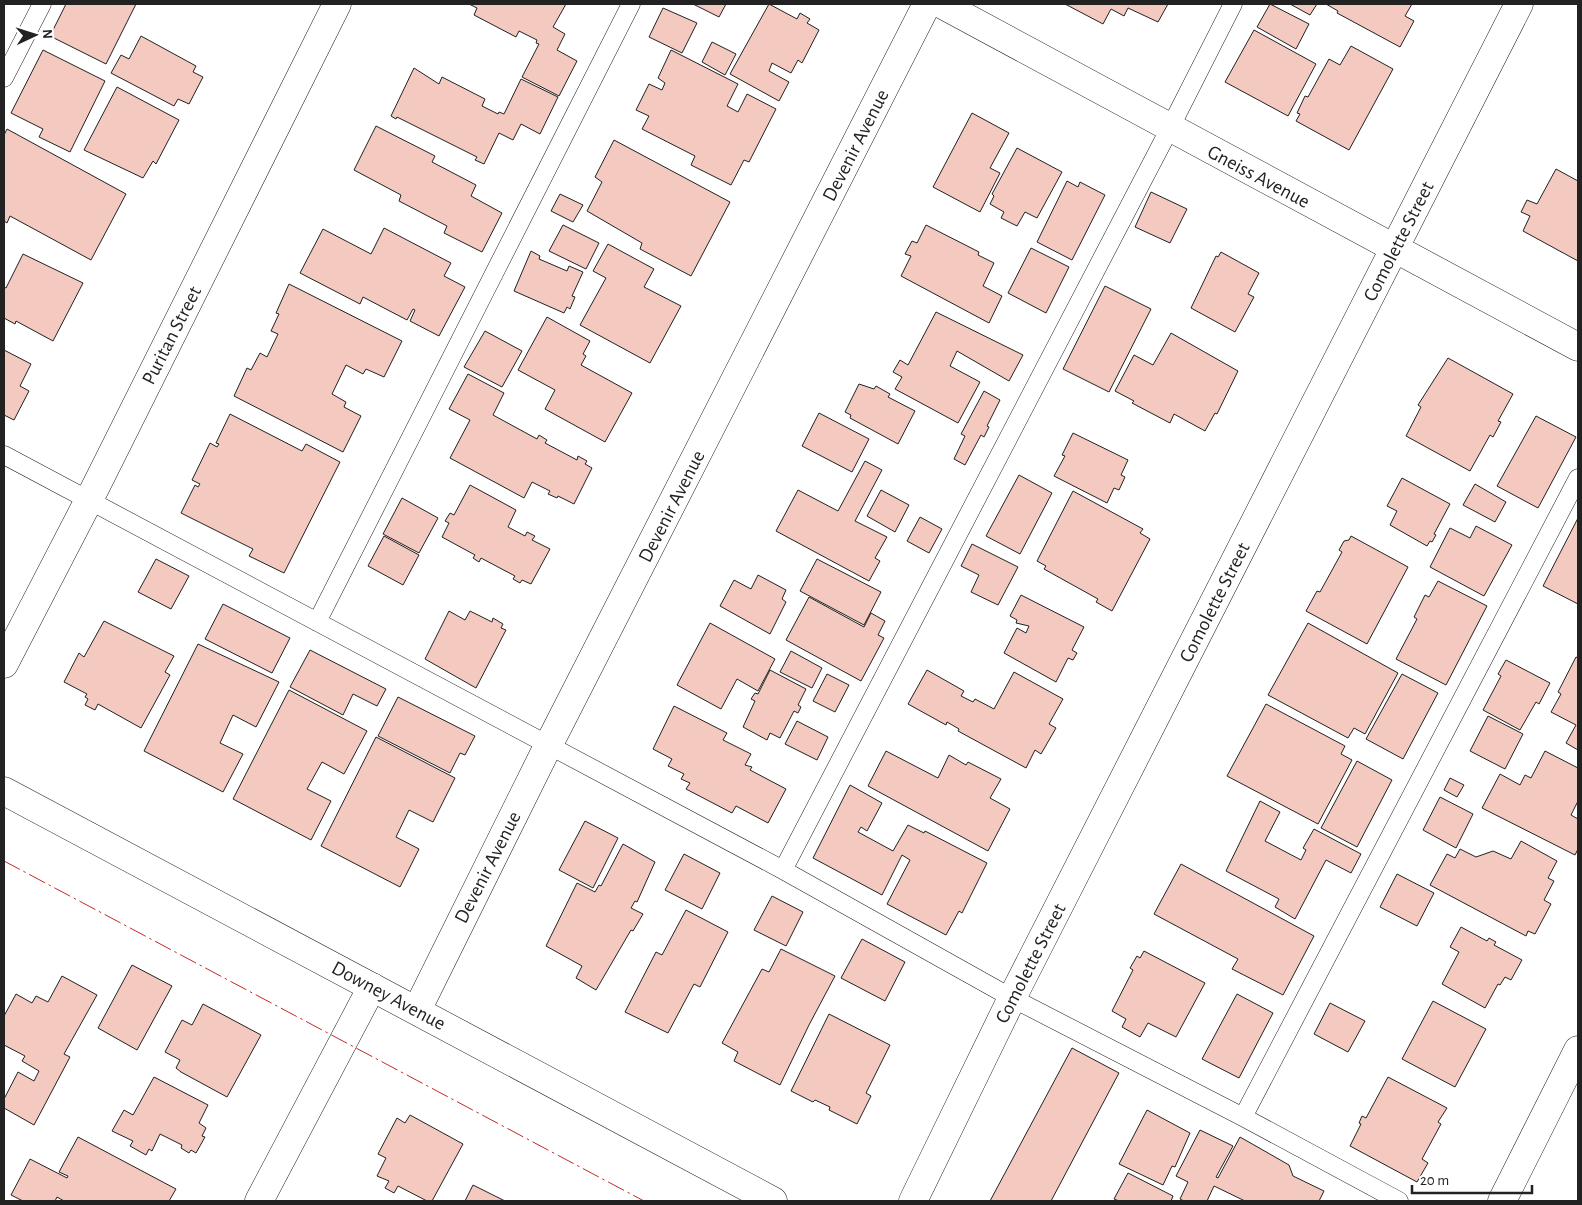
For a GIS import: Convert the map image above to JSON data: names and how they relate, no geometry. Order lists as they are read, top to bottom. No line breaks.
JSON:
{"streets":{"street":["Devenir Avenue","Gneiss Avenue","Comolette Street","Puritan Street","Downey Avenue"]},"crossings":[["Devenir Avenue","Downey Avenue"],["Gneiss Avenue","Comolette Street"]],"scale_bar":"20 m","north":"right"}
